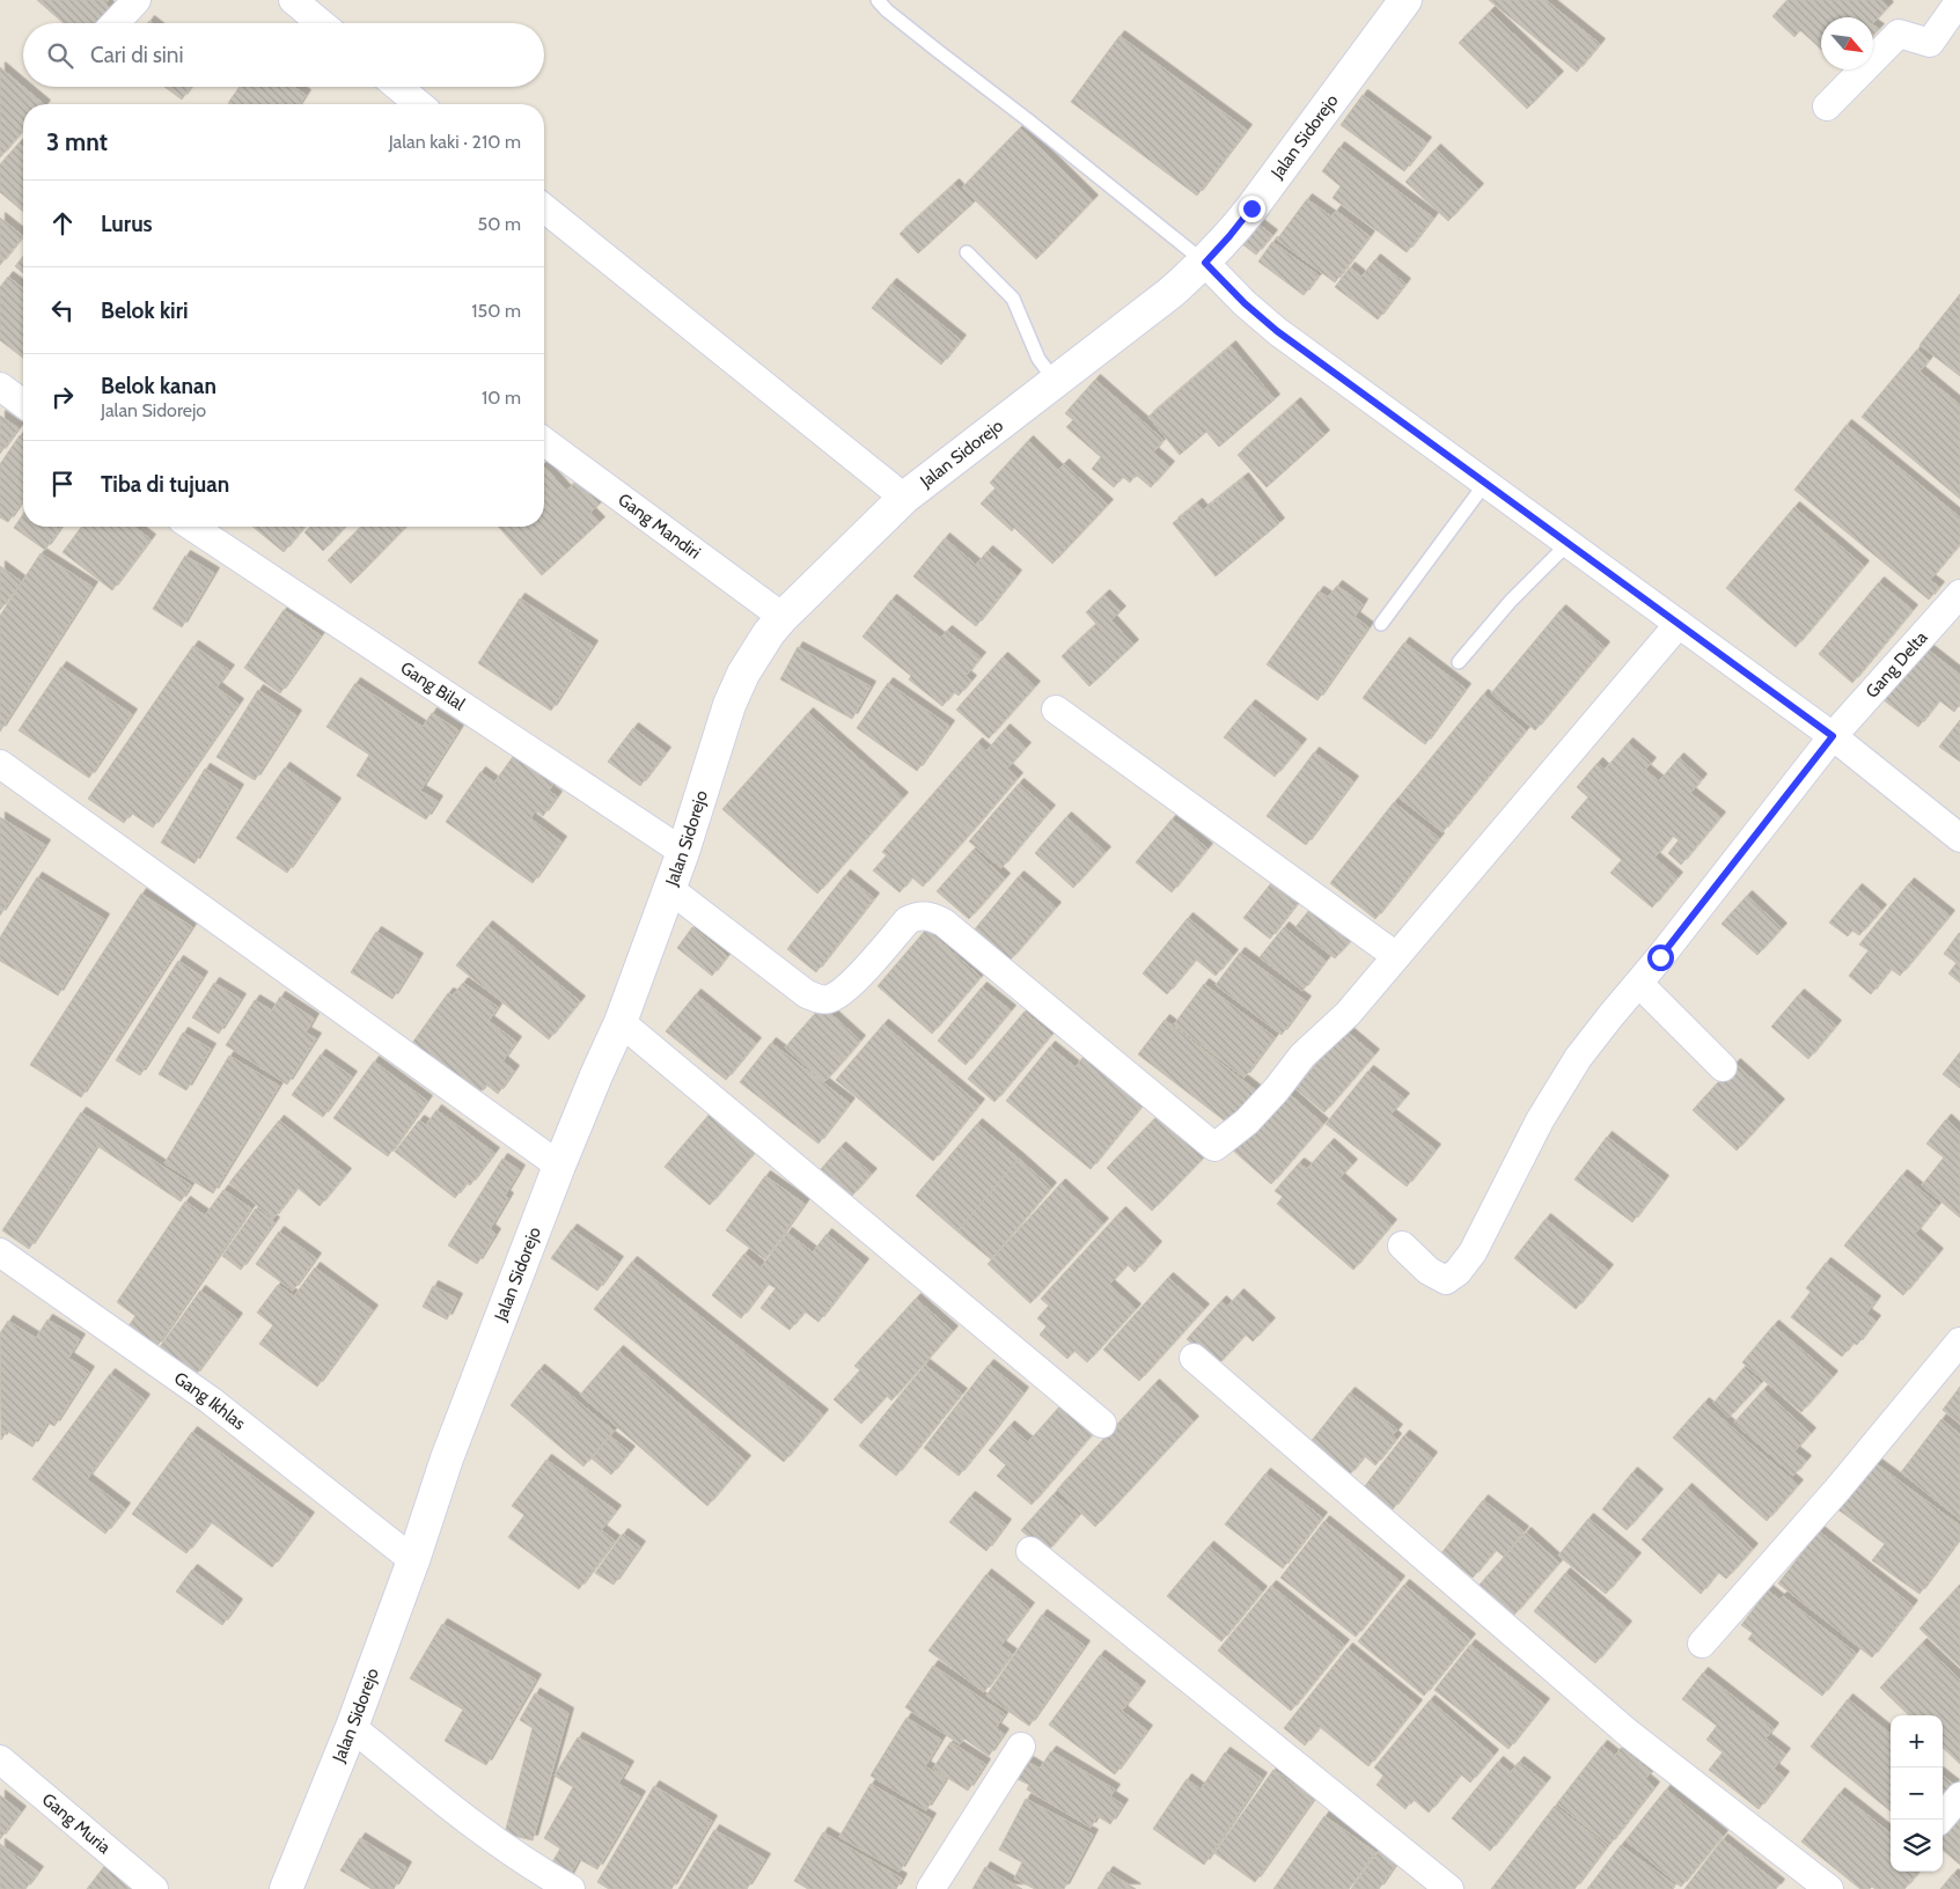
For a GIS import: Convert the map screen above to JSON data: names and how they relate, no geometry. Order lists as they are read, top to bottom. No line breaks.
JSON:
{"streets":{"street":["Jalan Sidorejo","Gang Mandiri","Gang Delta","Gang Bilal","Gang Ikhlas","Gang Muria"]},"crossings":[["Jalan Sidorejo","Gang Mandiri"],["Jalan Sidorejo","Gang Bilal"],["Jalan Sidorejo","Gang Ikhlas"]],"north":"bottom right","page":{"search":"Cari di sini","heading":["3 mnt","Jalan kaki · 210 m"],"list":[["Lurus","50 m"],["Belok kiri","150 m"],["Belok kanan","Jalan Sidorejo","10 m"],"Tiba di tujuan"],"map_buttons":["+","−"]}}
